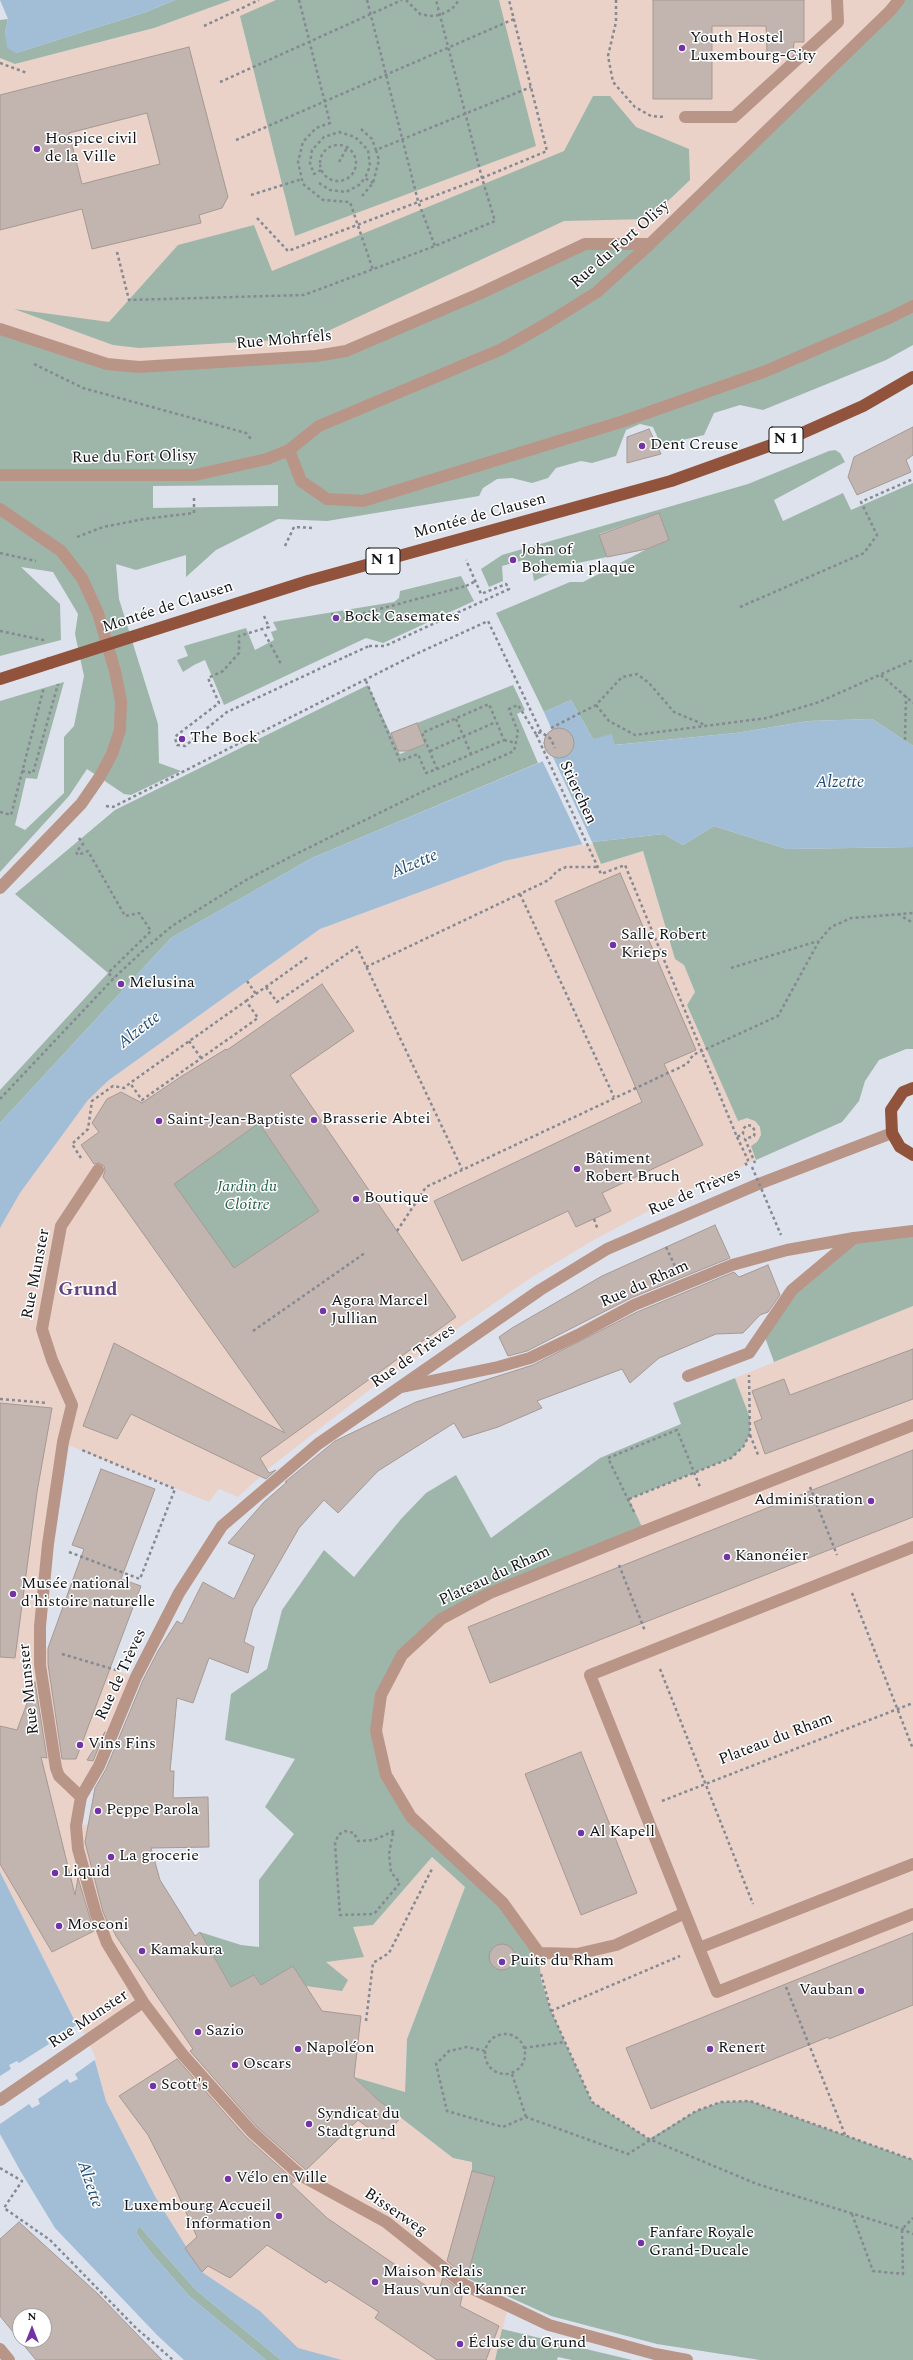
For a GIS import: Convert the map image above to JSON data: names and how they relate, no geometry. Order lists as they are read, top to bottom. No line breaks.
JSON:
{"streets":{"main road":["N 1","Montée de Clausen"],"street":["Rue du Fort Olisy","Rue Mohrfels","Rue de Trèves","Rue Munster","Rue du Rham","Plateau du Rham","Bisserweg"],"path":["Stierchen"]},"crossings":[["Rue du Fort Olisy","Rue Mohrfels"],["Rue de Trèves","Rue Munster"],["Rue de Trèves","Rue du Rham"],["Rue Munster","Bisserweg"]],"districts":["Grund"],"water":["Alzette"],"parks":["Jardin du Cloître"],"places":["Youth Hostel Luxembourg-City","Hospice civil de la Ville","Dent Creuse","John of Bohemia plaque","Bock Casemates","The Bock","Salle Robert Krieps","Melusina","Brasserie Abtei","Saint-Jean-Baptiste","Bâtiment Robert Bruch","Boutique","Agora Marcel Jullian","Administration","Kanonéier","Musée national d'histoire naturelle","Vins Fins","Peppe Parola","Al Kapell","La grocerie","Liquid","Mosconi","Kamakura","Puits du Rham","Vauban","Sazio","Napoléon","Renert","Oscars","Scott's","Syndicat du Stadtgrund","Vélo en Ville","Luxembourg Accueil Information","Fanfare Royale Grand-Ducale","Maison Relais Haus vun de Kanner","Écluse du Grund"],"north":"top"}
